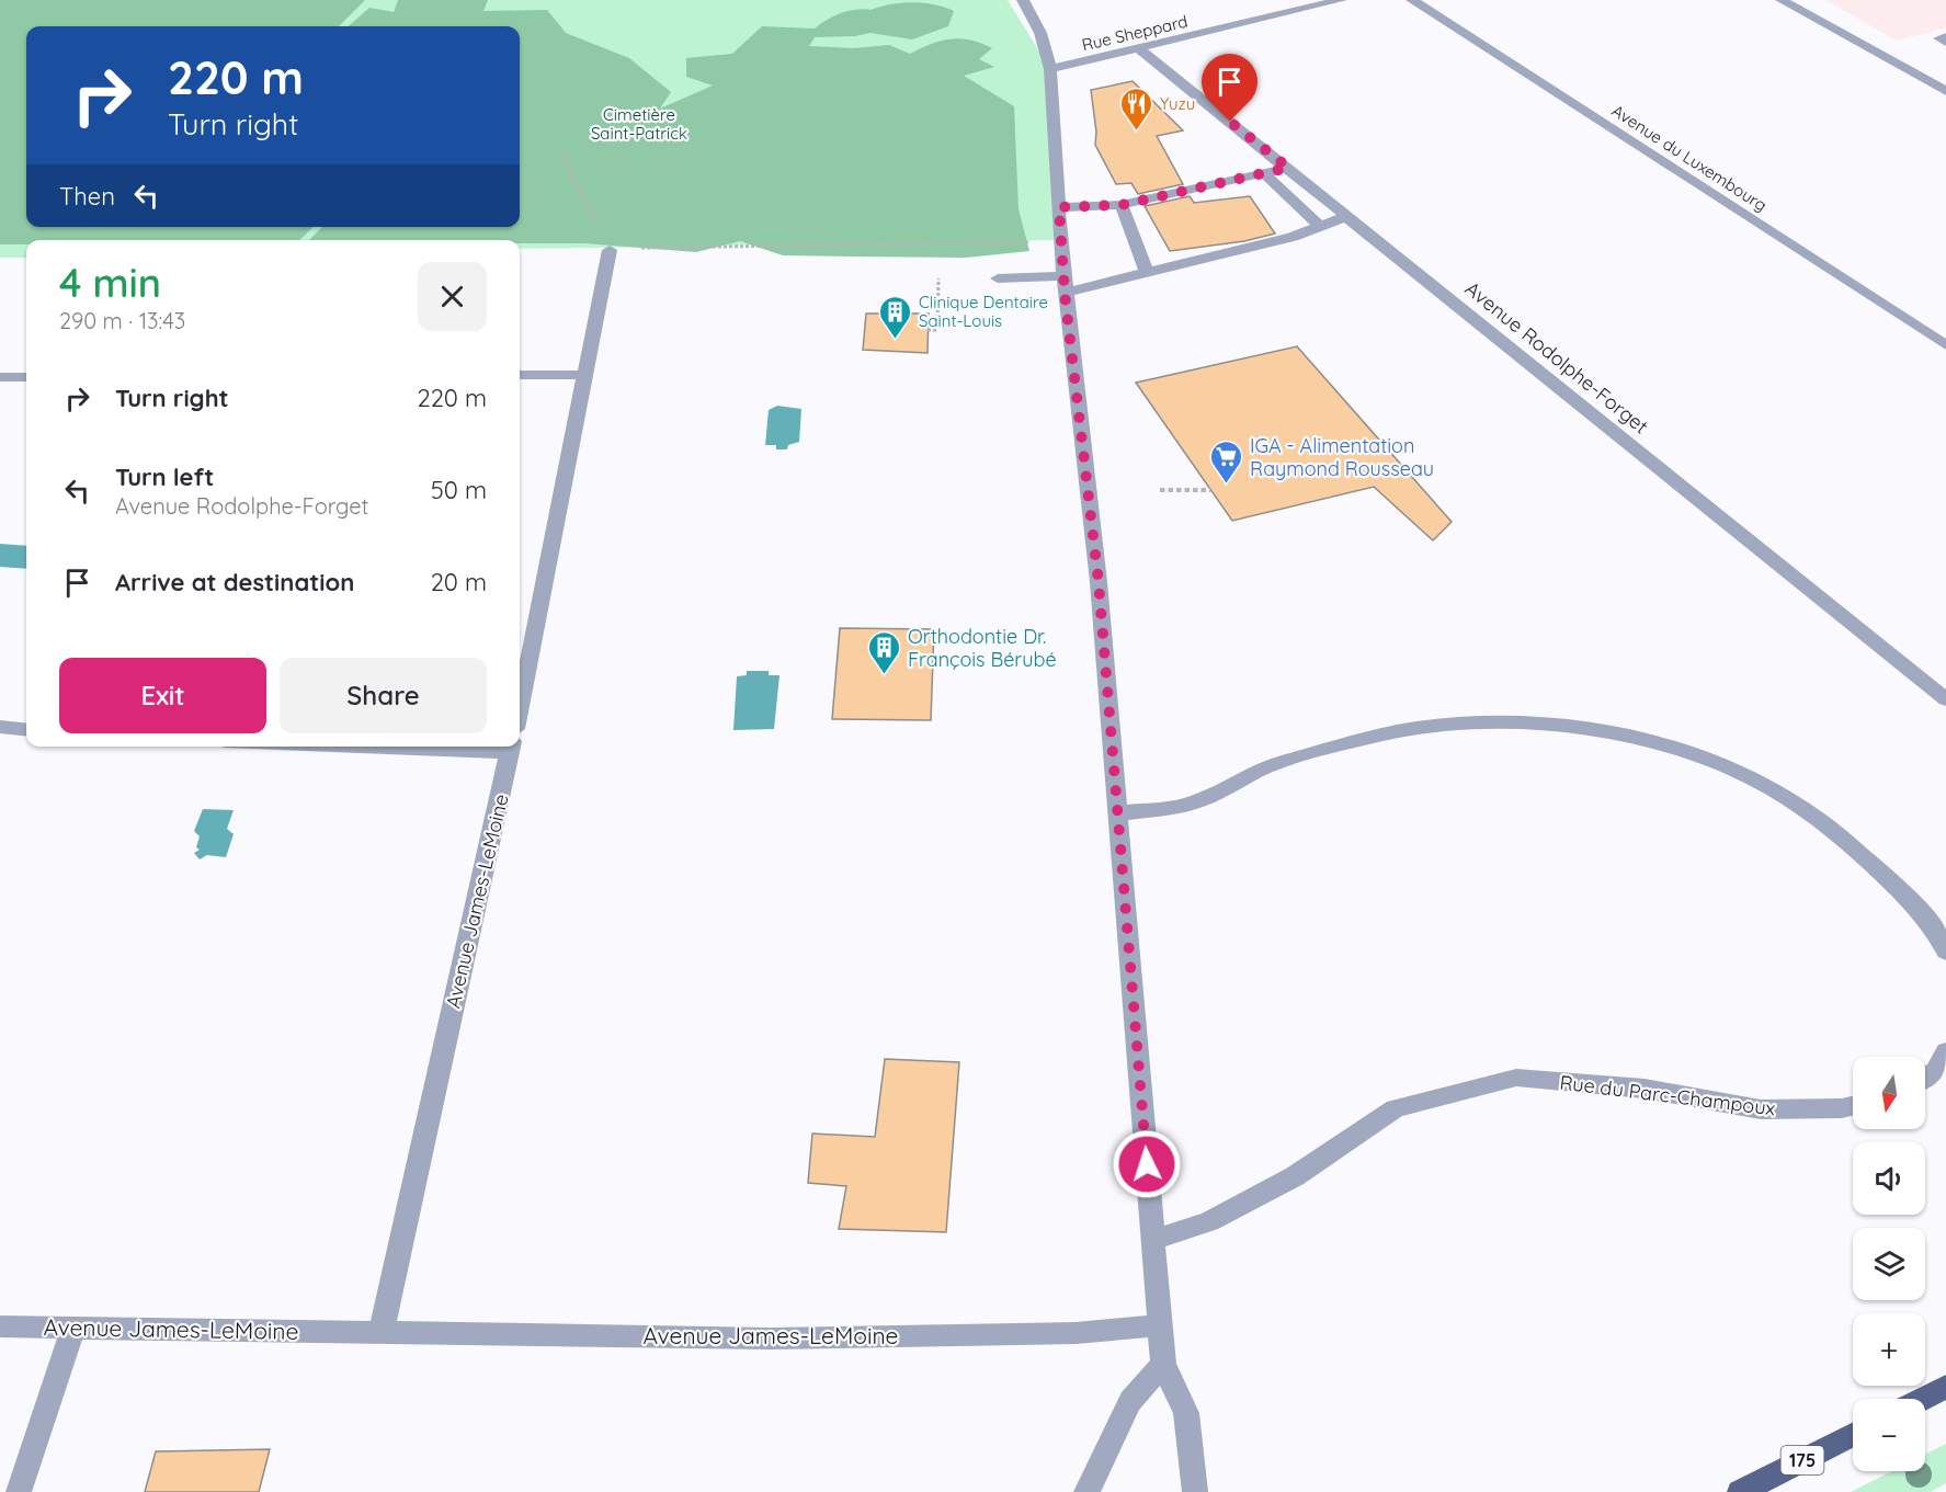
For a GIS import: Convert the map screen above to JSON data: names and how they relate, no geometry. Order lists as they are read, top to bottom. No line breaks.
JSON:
{"streets":{"main road":["175"],"street":["Rue Sheppard","Avenue du Luxembourg","Avenue Rodolphe-Forget","Avenue James-LeMoine","Rue du Parc-Champoux"]},"crossings":[["Rue Sheppard","Avenue Rodolphe-Forget"]],"parks":["Cimetière Saint-Patrick"],"places":{"restaurant":["Yuzu"],"building":["Clinique Dentaire Saint-Louis","Orthodontie Dr. François Bérubé"],"supermarket":["IGA - Alimentation Raymond Rousseau"]},"north":"bottom","page":{"turn":["220 m","Turn right"],"then":"Then","heading":["4 min","290 m · 13:43"],"list":[{"name":"Turn right","value":"220 m"},{"name":"Turn left","note":"Avenue Rodolphe-Forget","value":"50 m"},{"name":"Arrive at destination","value":"20 m"}],"buttons":["Exit","Share"],"map_buttons":["+","−"]}}
